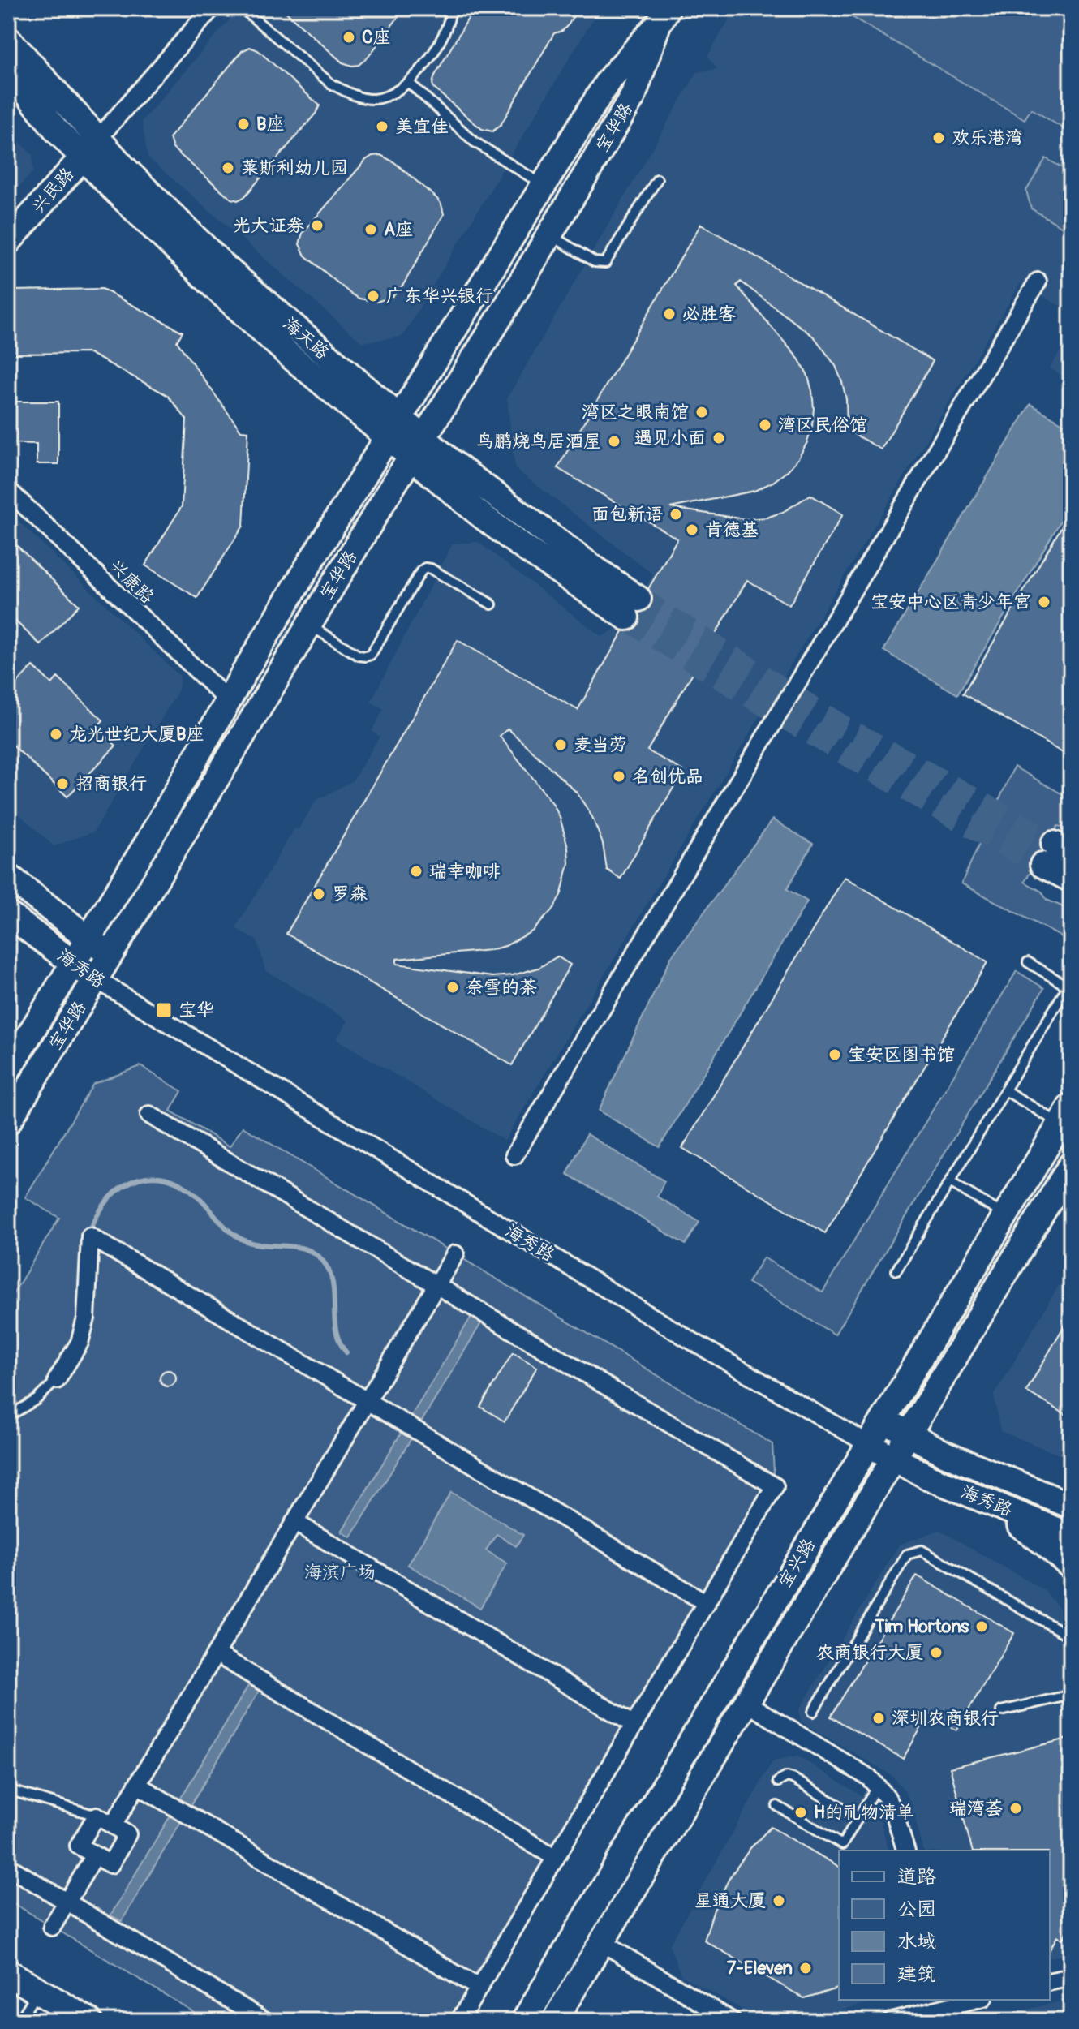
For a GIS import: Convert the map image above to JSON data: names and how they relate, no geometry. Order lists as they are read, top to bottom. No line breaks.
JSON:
{"streets":{"main road":["宝华路","兴民路","海天路","海秀路","宝兴路"],"street":["兴康路"]},"crossings":[["宝华路","海天路"],["宝华路","兴康路"],["宝华路","海秀路"],["兴民路","海天路"],["海秀路","宝兴路"]],"parks":["海滨广场"],"places":{"other":["C座","B座","美宜佳","欢乐港湾","莱斯利幼儿园","光大证券","A座","广东华兴银行","必胜客","湾区之眼南馆","湾区民俗馆","遇见小面","鸟鹏烧鸟居酒屋","面包新语","肯德基","宝安中心区青少年宫","龙光世纪大厦B座","麦当劳","名创优品","招商银行","瑞幸咖啡","罗森","奈雪的茶","宝安区图书馆","Tim Hortons","农商银行大厦","深圳农商银行","瑞湾荟","H的礼物清单","星通大厦","7-Eleven"],"transit":["宝华"]},"legend":["道路","公园","水域","建筑"]}
